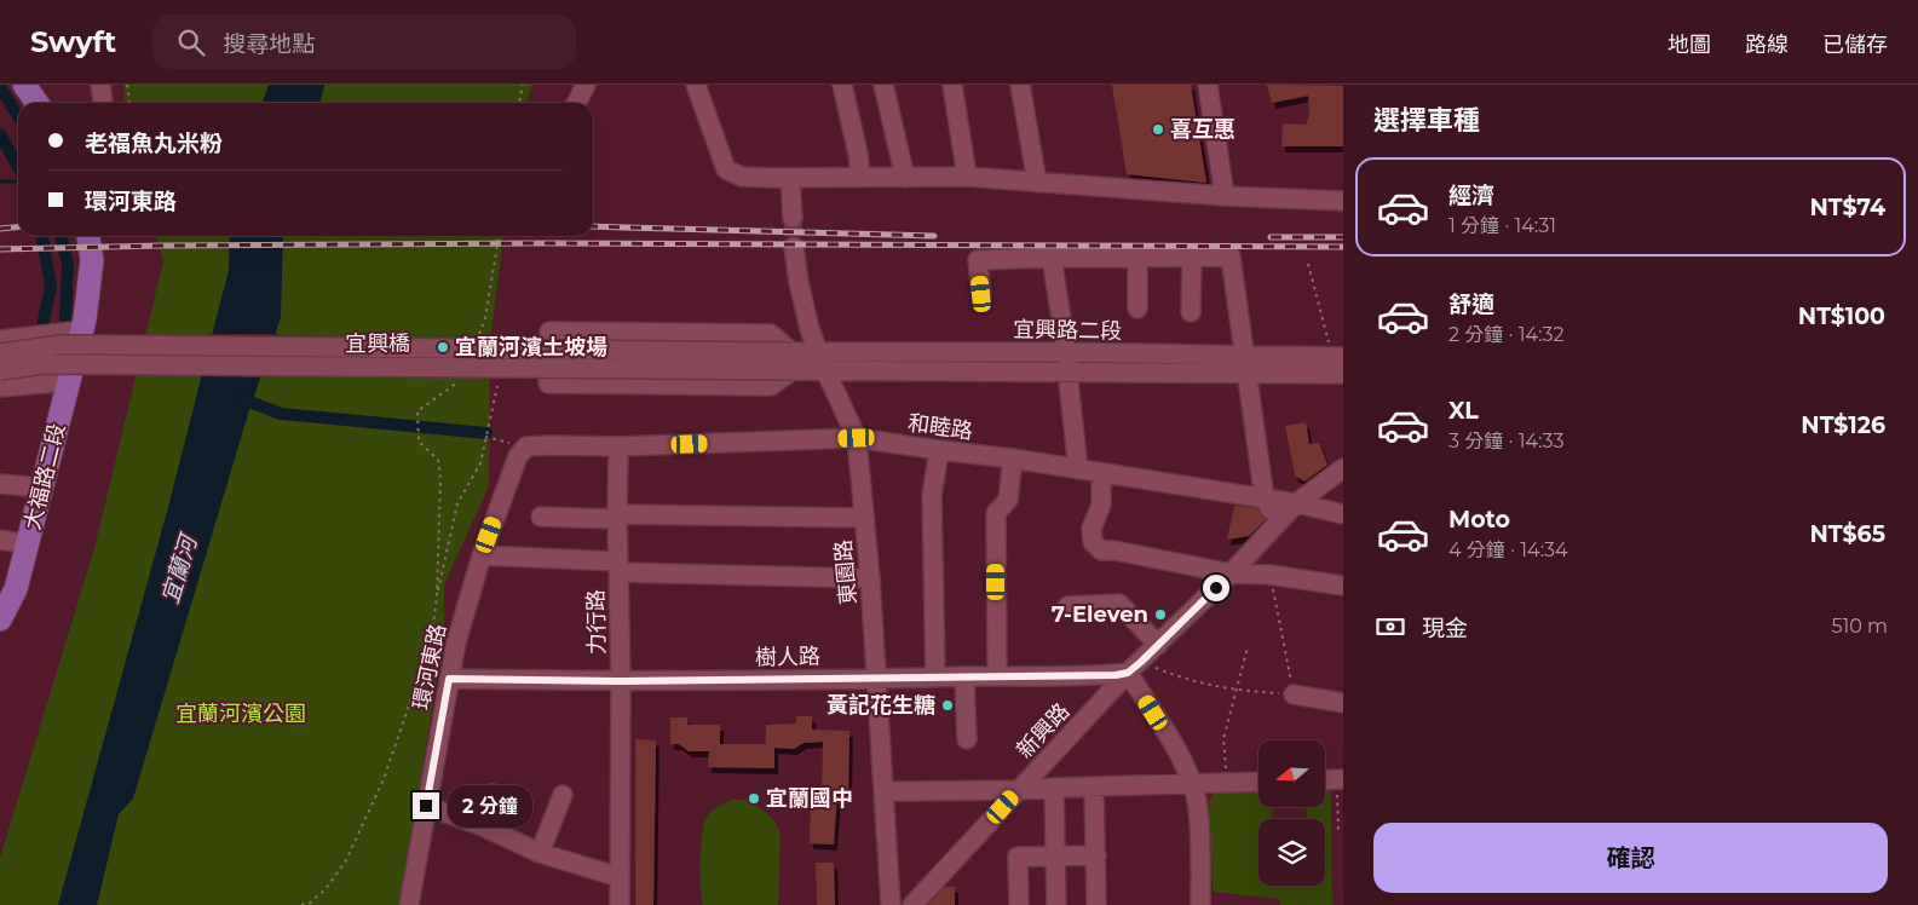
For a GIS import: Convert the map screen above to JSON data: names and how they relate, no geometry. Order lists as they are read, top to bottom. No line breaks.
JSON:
{"streets":{"main road":["大福路二段"],"street":["宜興路二段","宜興橋","和睦路","東園路","力行路","樹人路","環河東路","新興路"]},"crossings":[["宜興路二段","宜興橋"],["宜興路二段","東園路"],["和睦路","東園路"],["和睦路","力行路"],["和睦路","環河東路"],["和睦路","新興路"],["東園路","樹人路"],["力行路","樹人路"],["樹人路","環河東路"],["樹人路","新興路"]],"water":["宜蘭河"],"parks":["宜蘭河濱公園"],"places":["喜互惠","宜蘭河濱土坡場","7-Eleven","黃記花生糖","宜蘭國中"],"north":"left","page":{"header":"Swyft","search":"搜尋地點","nav":["地圖","路線","已儲存"],"heading":"選擇車種","banner":["老福魚丸米粉","環河東路"],"list":[{"name":"經濟","note":"1 分鐘 · 14:31","value":"NT$74"},{"name":"舒適","note":"2 分鐘 · 14:32","value":"NT$100"},{"name":"XL","note":"3 分鐘 · 14:33","value":"NT$126"},{"name":"Moto","note":"4 分鐘 · 14:34","value":"NT$65"}],"pay":["現金","510 m"],"bubble":"2 分鐘","buttons":"確認"}}
